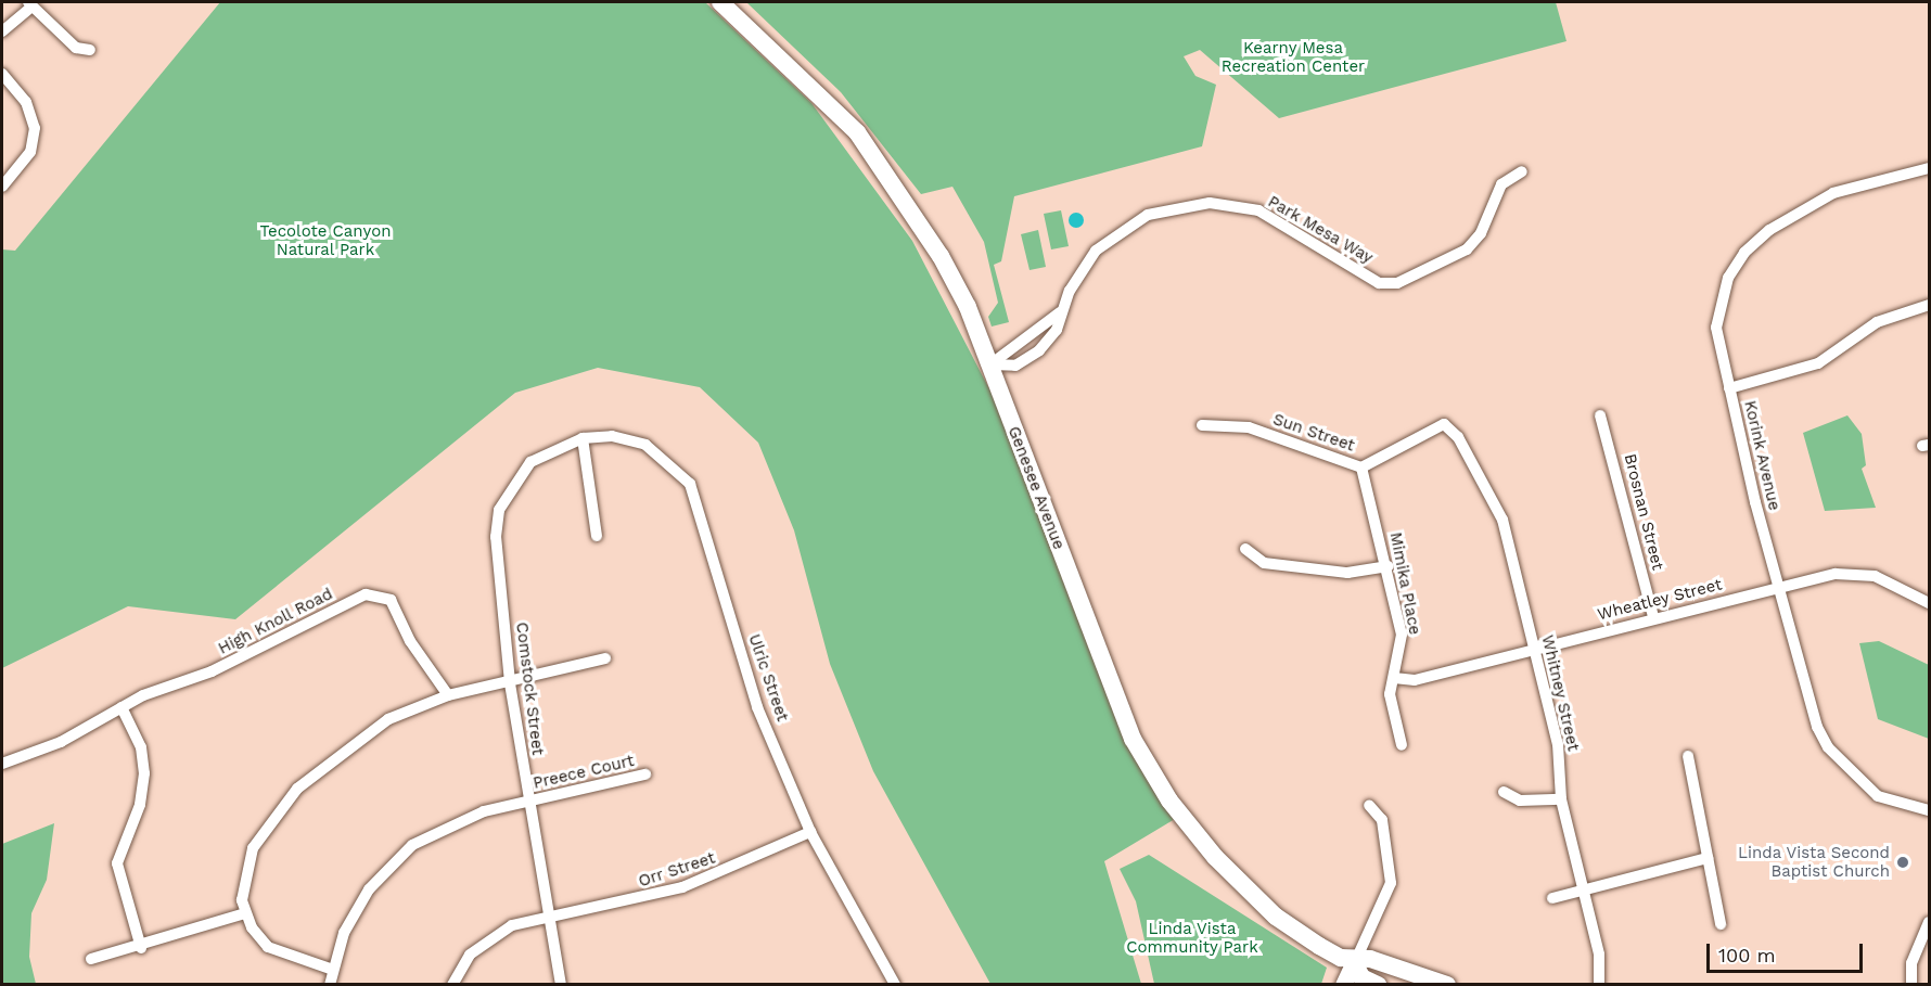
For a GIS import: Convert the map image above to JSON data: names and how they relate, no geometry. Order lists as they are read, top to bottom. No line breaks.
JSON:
{"streets":{"main road":["Genesee Avenue"],"street":["Park Mesa Way","Sun Street","Korink Avenue","Brosnan Street","Mimika Place","Wheatley Street","High Knoll Road","Ulric Street","Comstock Street","Whitney Street","Preece Court","Orr Street"]},"crossings":[["Park Mesa Way","Genesee Avenue"],["Sun Street","Mimika Place"],["Sun Street","Whitney Street"],["Korink Avenue","Wheatley Street"],["Brosnan Street","Wheatley Street"],["Mimika Place","Wheatley Street"],["Wheatley Street","Whitney Street"],["Ulric Street","Comstock Street"],["Ulric Street","Orr Street"],["Comstock Street","Preece Court"],["Comstock Street","Orr Street"]],"parks":["Kearny Mesa Recreation Center","Tecolote Canyon Natural Park","Linda Vista Community Park"],"places":["Linda Vista Second Baptist Church"],"scale_bar":"100 m"}
